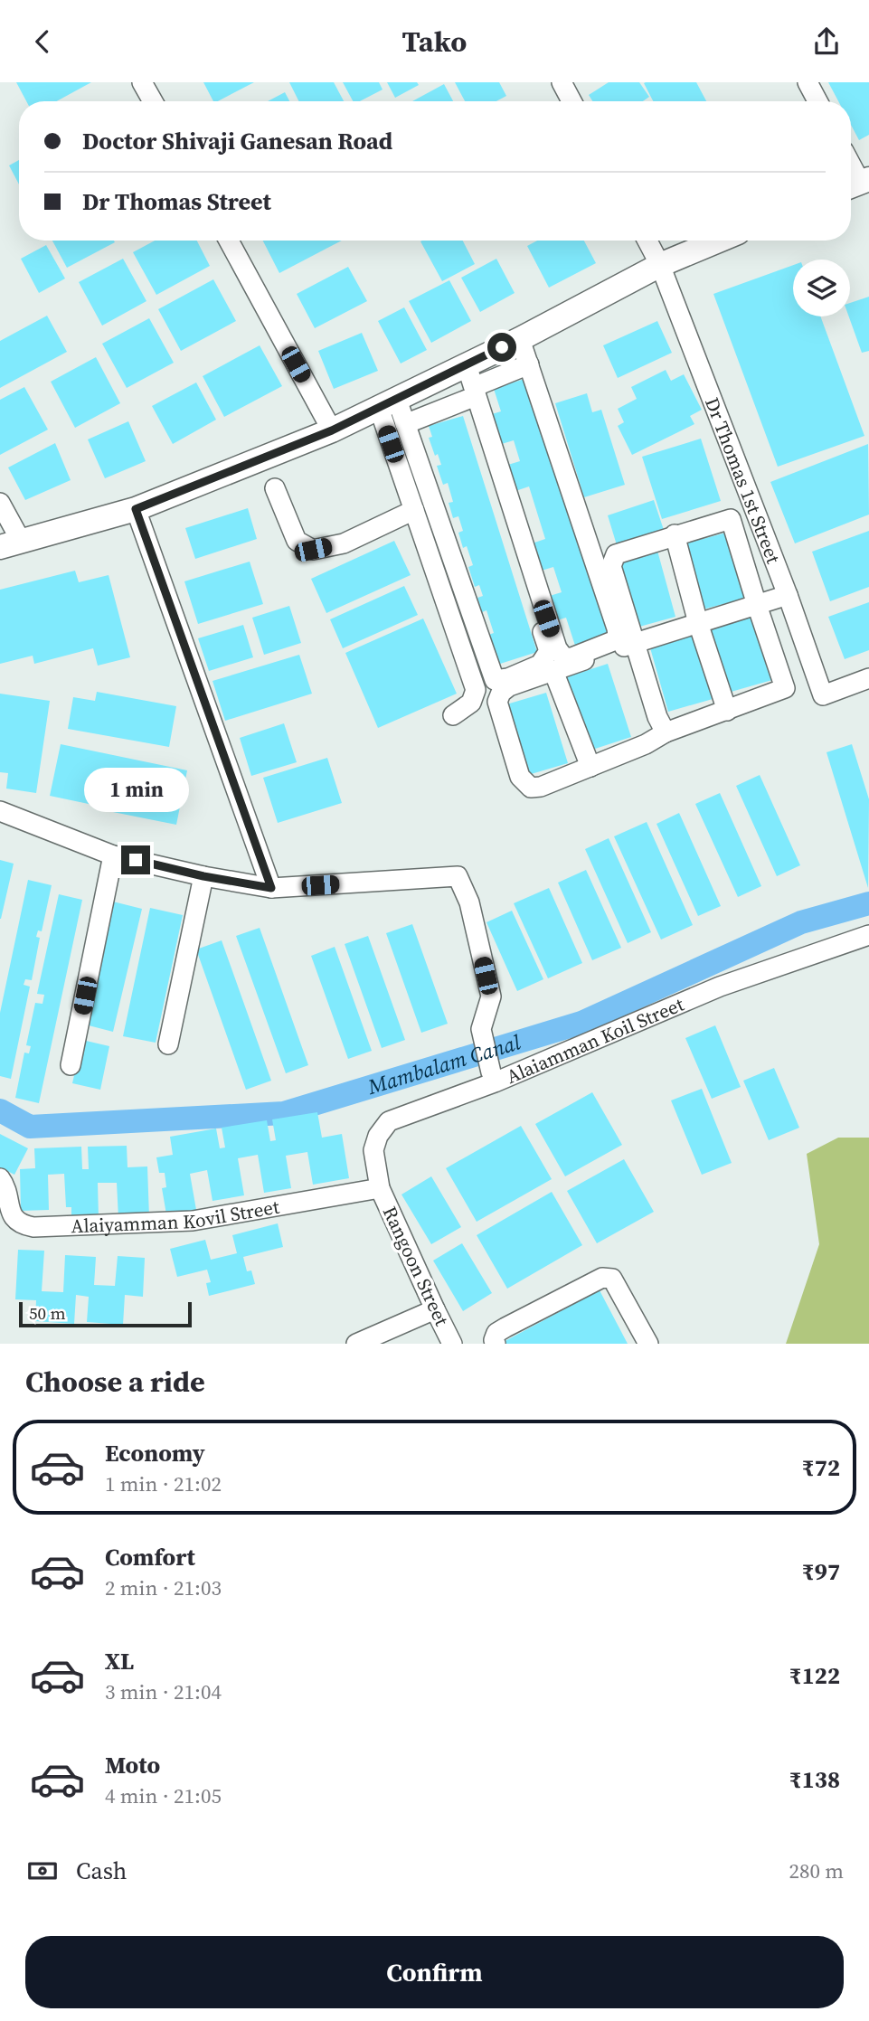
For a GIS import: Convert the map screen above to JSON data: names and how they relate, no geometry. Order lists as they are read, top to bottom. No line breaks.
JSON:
{"streets":{"street":["Dr Thomas 1st Street","Alaiamman Koil Street","Alaiyamman Kovil Street","Rangoon Street"]},"crossings":[["Alaiamman Koil Street","Alaiyamman Kovil Street"],["Alaiamman Koil Street","Rangoon Street"],["Alaiyamman Kovil Street","Rangoon Street"]],"water":["Mambalam Canal"],"scale_bar":"50 m","page":{"header":"Tako","banner":["Doctor Shivaji Ganesan Road","Dr Thomas Street"],"bubble":"1 min","scale":"50 m","heading":"Choose a ride","list":[{"name":"Economy","note":"1 min · 21:02","value":"₹72"},{"name":"Comfort","note":"2 min · 21:03","value":"₹97"},{"name":"XL","note":"3 min · 21:04","value":"₹122"},{"name":"Moto","note":"4 min · 21:05","value":"₹138"}],"pay":["Cash","280 m"],"buttons":"Confirm"}}
